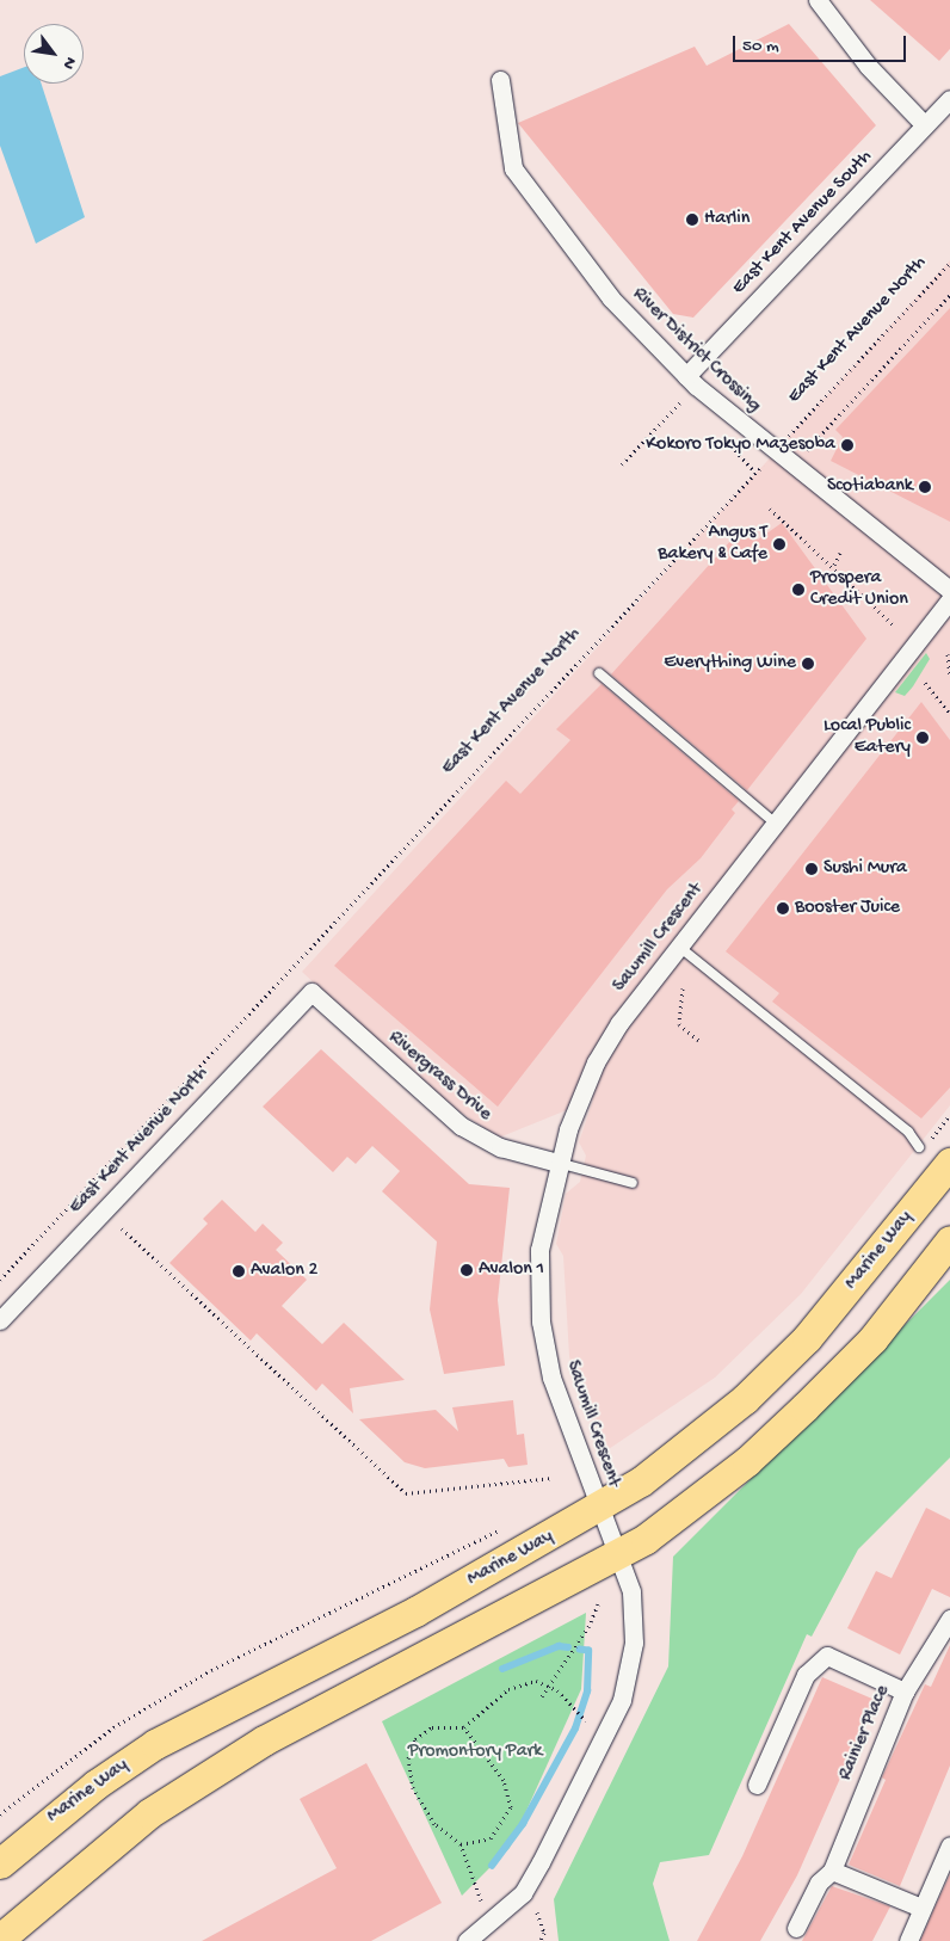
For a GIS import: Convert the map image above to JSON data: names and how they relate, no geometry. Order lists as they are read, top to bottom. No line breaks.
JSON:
{"streets":{"main road":["Marine Way"],"street":["East Kent Avenue South","East Kent Avenue North","River District Crossing","Sawmill Crescent","Rivergrass Drive","Rainier Place"]},"crossings":[["East Kent Avenue South","River District Crossing"],["East Kent Avenue North","Rivergrass Drive"],["Sawmill Crescent","Rivergrass Drive"],["Sawmill Crescent","Marine Way"]],"parks":["Promontory Park"],"places":["Harlin","Kokoro Tokyo Mazesoba","Scotiabank","Angus T Bakery & Cafe","Prospera Credit Union","Everything Wine","Local Public Eatery","Sushi Mura","Booster Juice","Avalon 1","Avalon 2"],"scale_bar":"50 m","north":"bottom right"}
